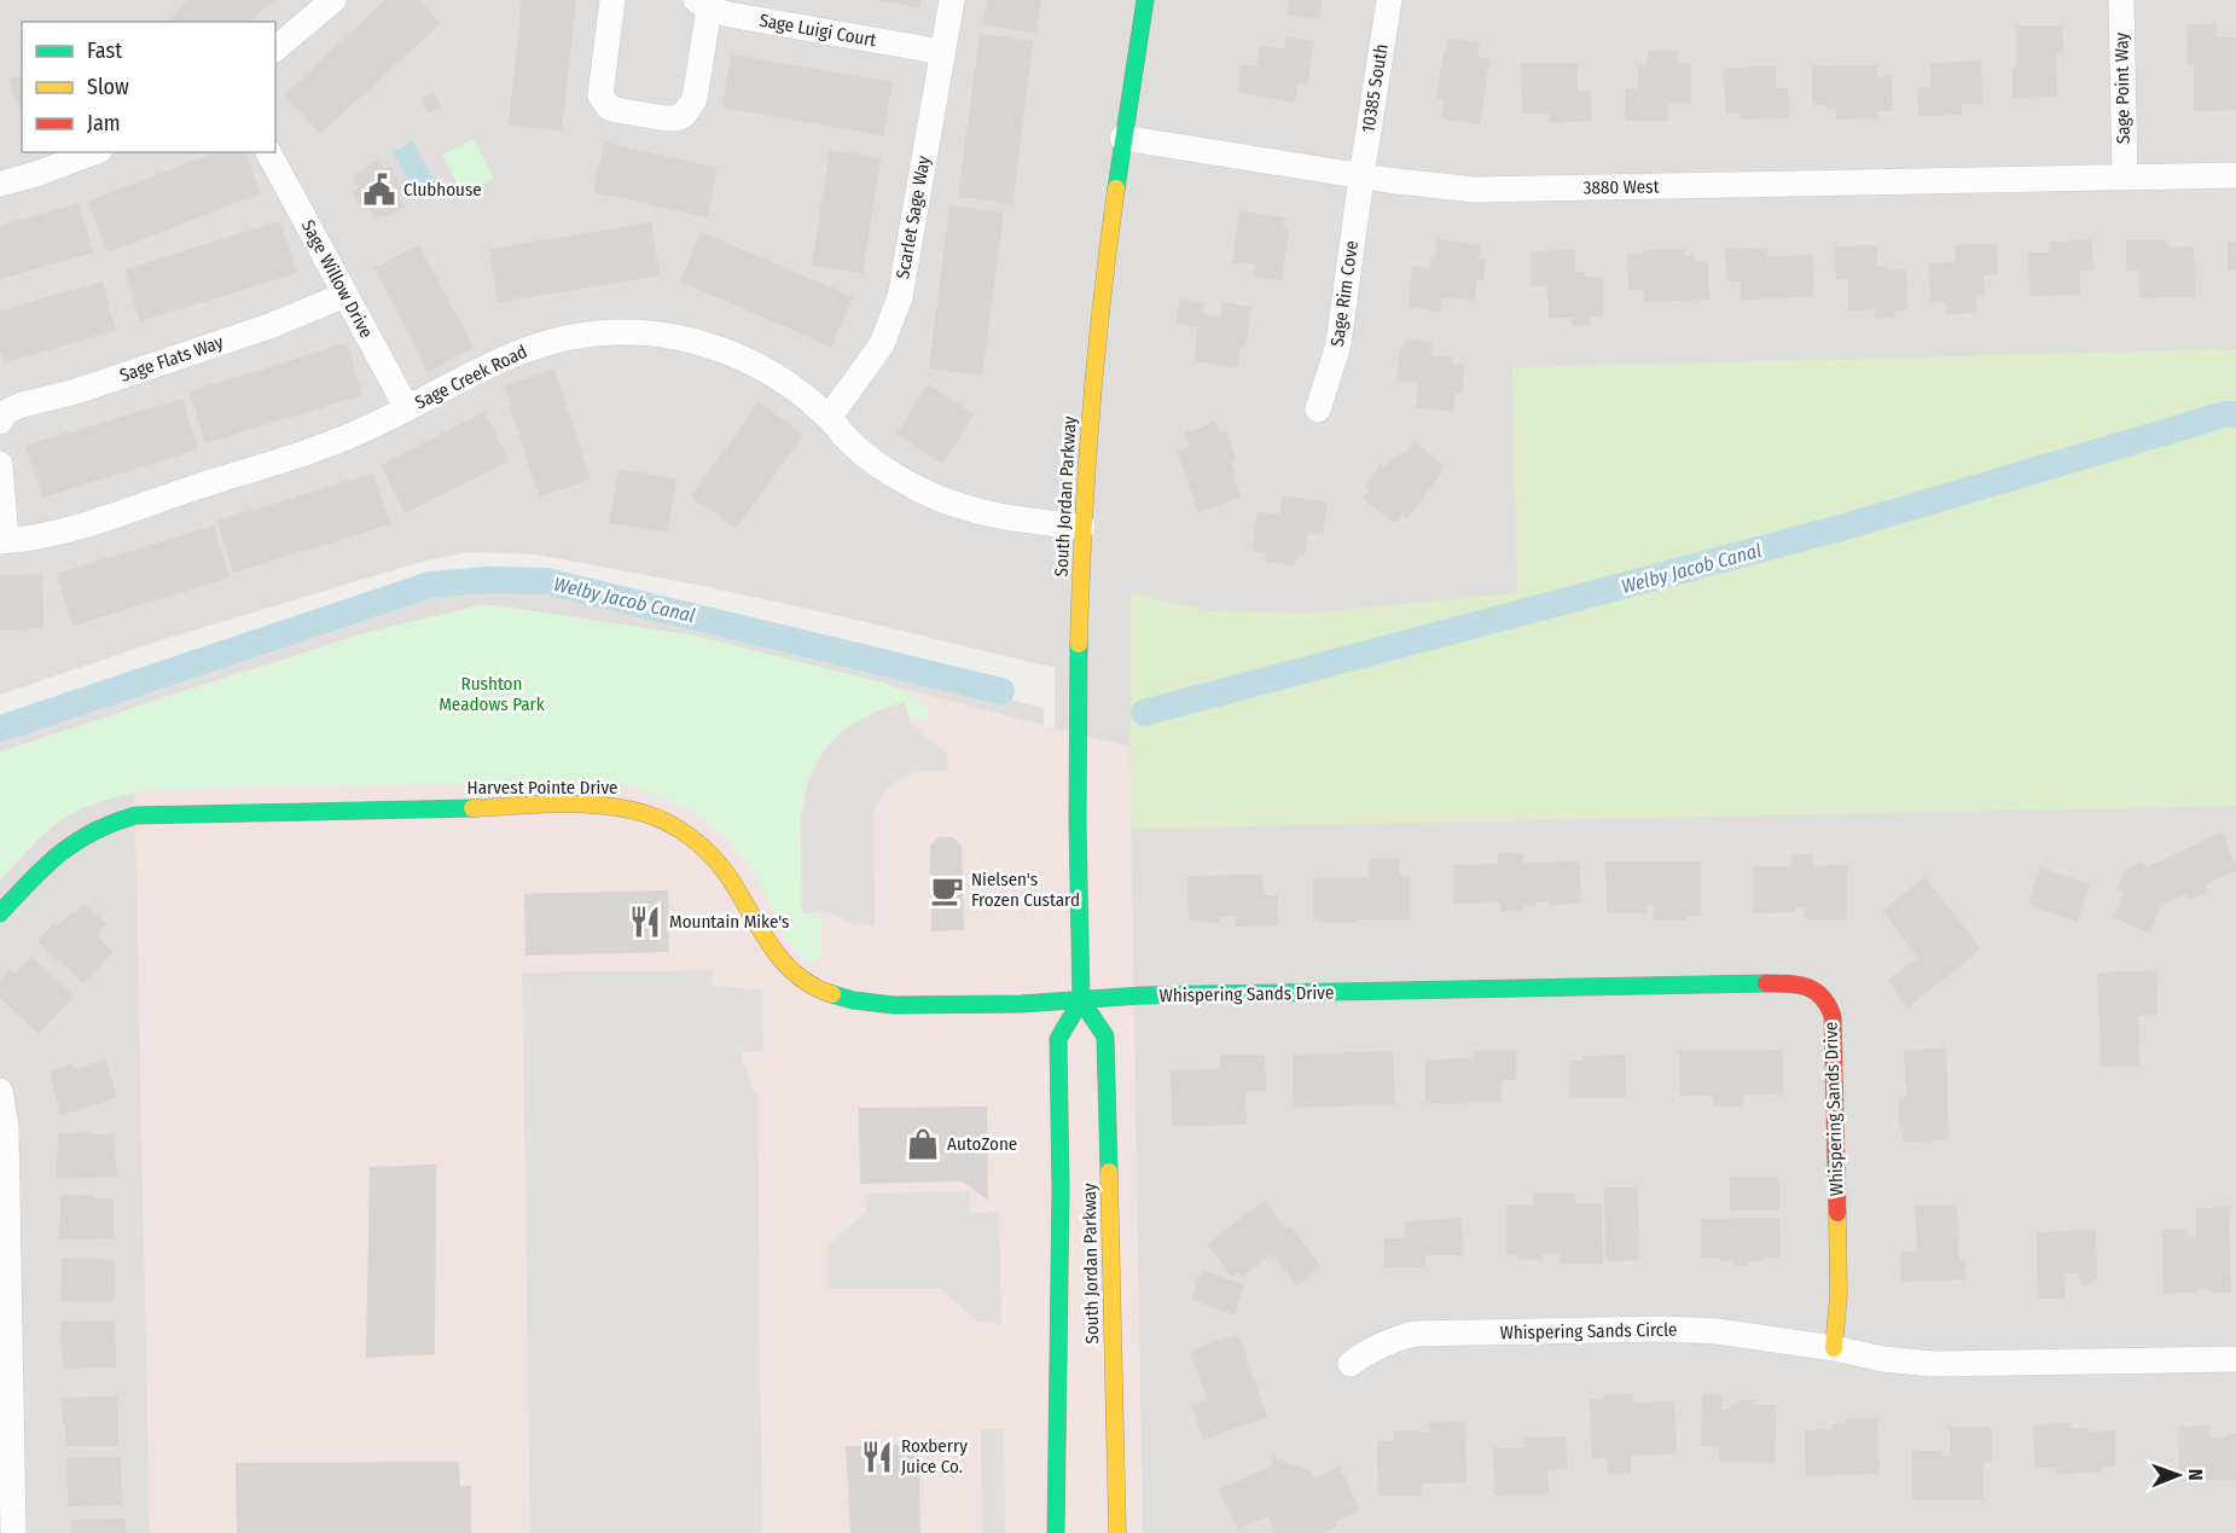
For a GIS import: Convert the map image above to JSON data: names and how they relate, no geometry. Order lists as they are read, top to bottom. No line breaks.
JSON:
{"streets":{"street":["Sage Luigi Court","10385 South","Sage Point Way","3880 West","Scarlet Sage Way","Sage Willow Drive","Sage Rim Cove","Sage Flats Way","Sage Creek Road","South Jordan Parkway","Harvest Pointe Drive","Whispering Sands Drive","Whispering Sands Circle"]},"crossings":[["Sage Luigi Court","Scarlet Sage Way"],["10385 South","3880 West"],["10385 South","Sage Rim Cove"],["Sage Point Way","3880 West"],["3880 West","Sage Rim Cove"],["3880 West","South Jordan Parkway"],["Scarlet Sage Way","Sage Creek Road"],["Sage Willow Drive","Sage Flats Way"],["Sage Willow Drive","Sage Creek Road"],["Sage Creek Road","South Jordan Parkway"],["South Jordan Parkway","Harvest Pointe Drive"],["South Jordan Parkway","Whispering Sands Drive"],["Harvest Pointe Drive","Whispering Sands Drive"],["Whispering Sands Drive","Whispering Sands Circle"]],"water":["Welby Jacob Canal"],"parks":["Rushton Meadows Park"],"places":{"public building":["Clubhouse"],"cafe":["Nielsen's Frozen Custard"],"restaurant":["Mountain Mike's","Roxberry Juice Co."],"shop":["AutoZone"]},"legend":["Fast","Slow","Jam"],"north":"right"}
